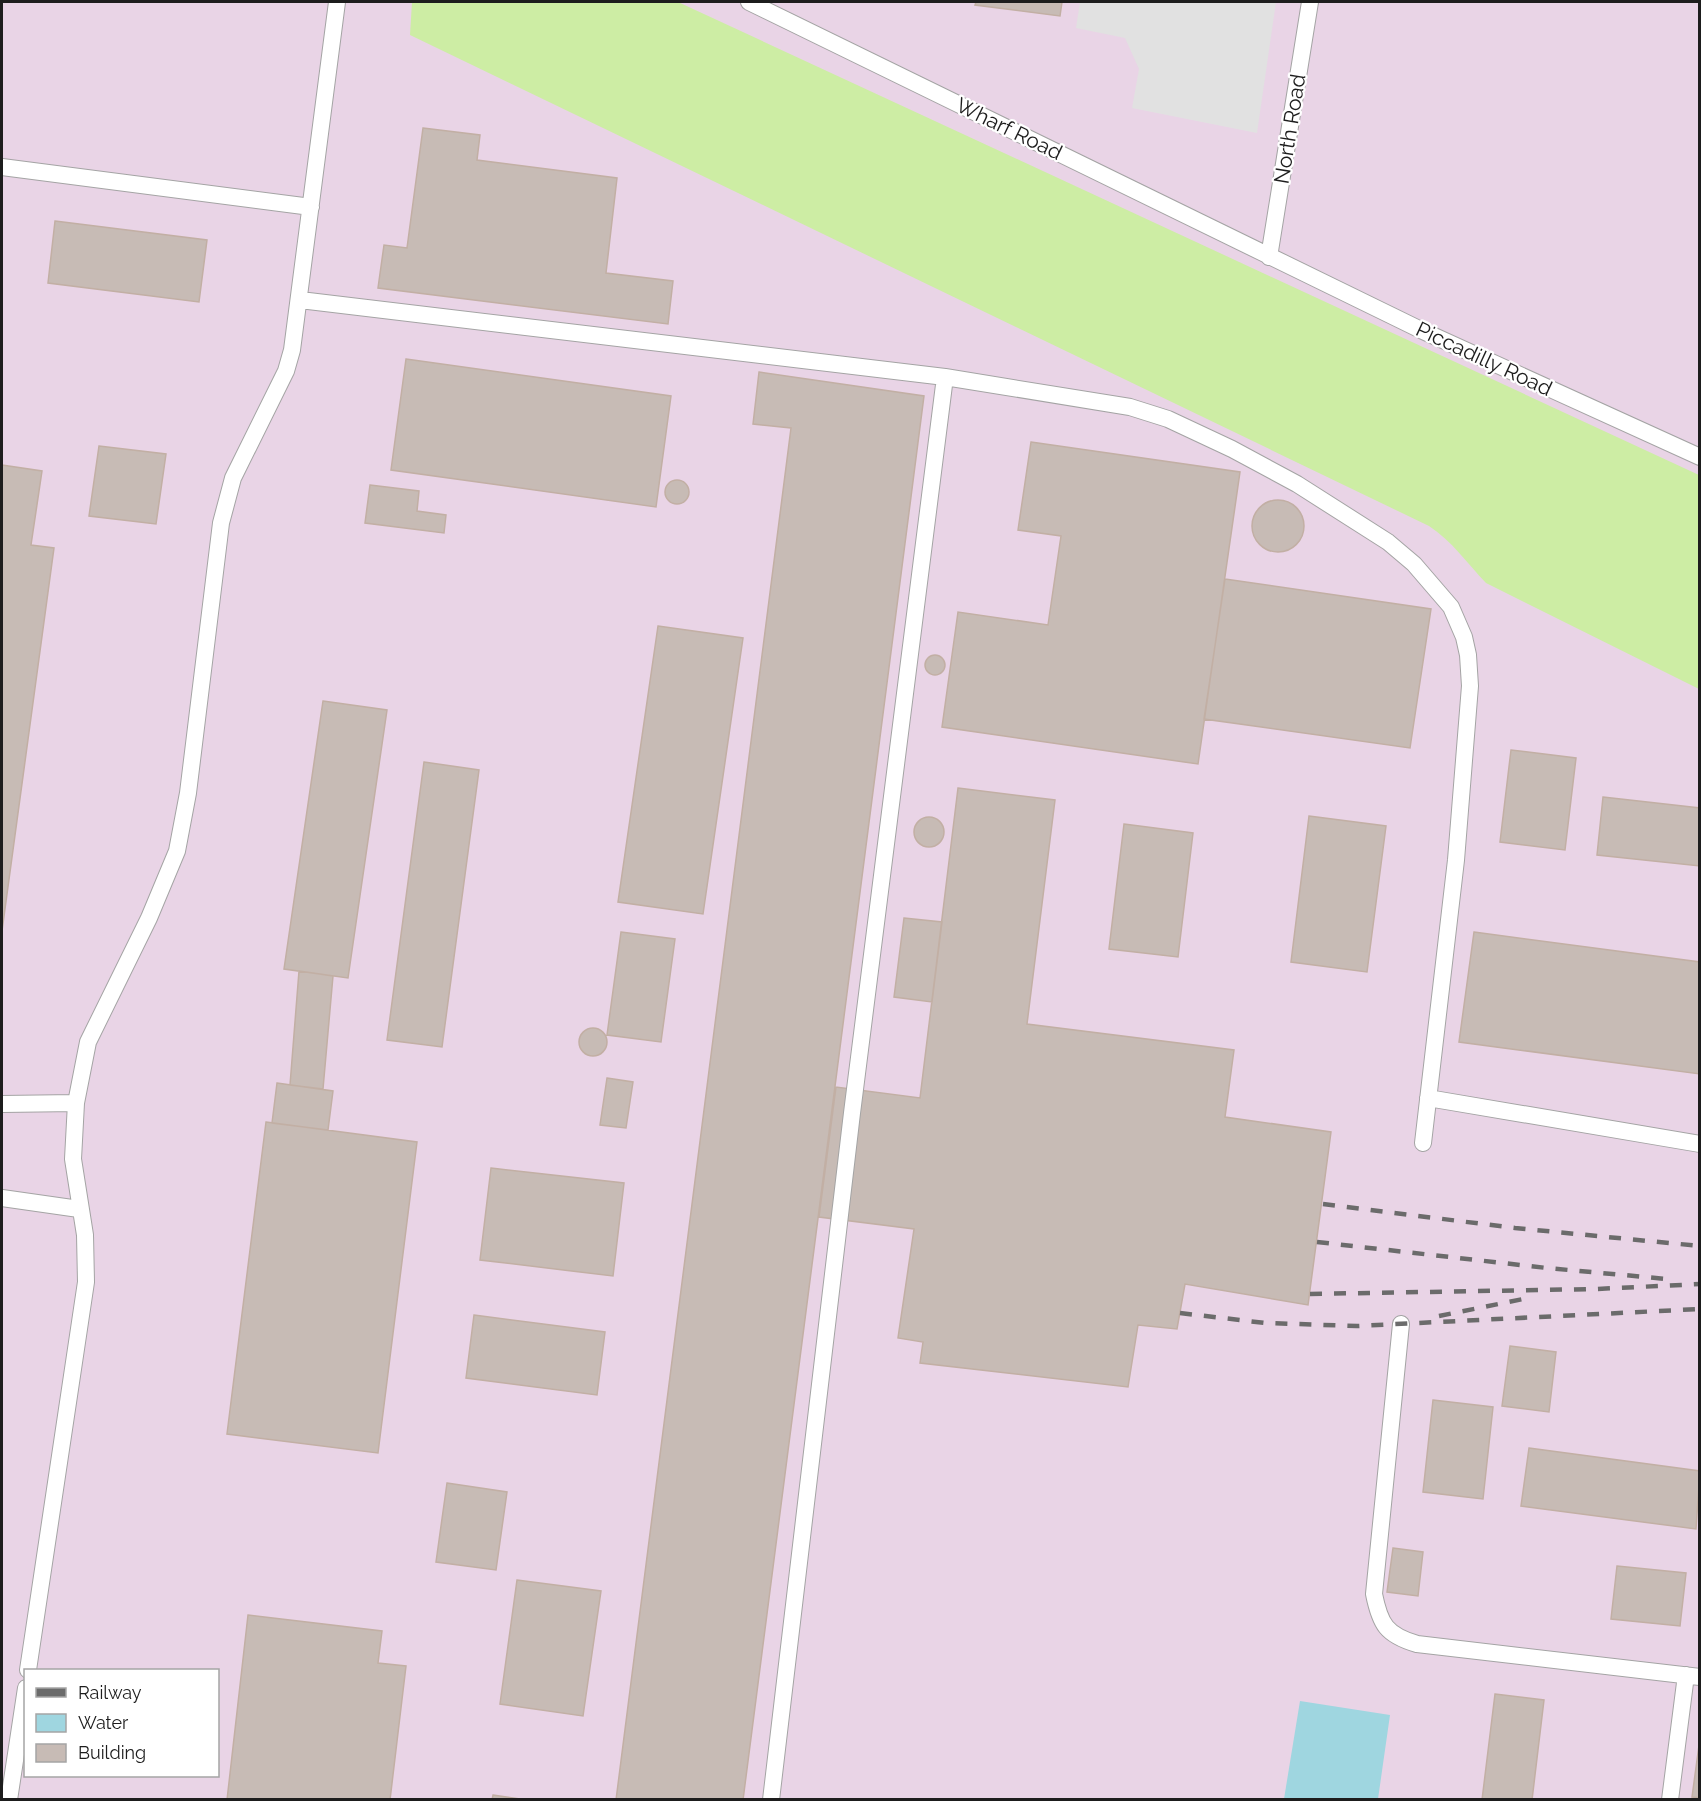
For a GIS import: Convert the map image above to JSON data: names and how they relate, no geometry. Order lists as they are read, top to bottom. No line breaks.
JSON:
{"streets":{"lane":["Wharf Road","North Road","Piccadilly Road"]},"crossings":[["Wharf Road","North Road"],["Wharf Road","Piccadilly Road"],["North Road","Piccadilly Road"]],"legend":["Railway","Water","Building"]}
